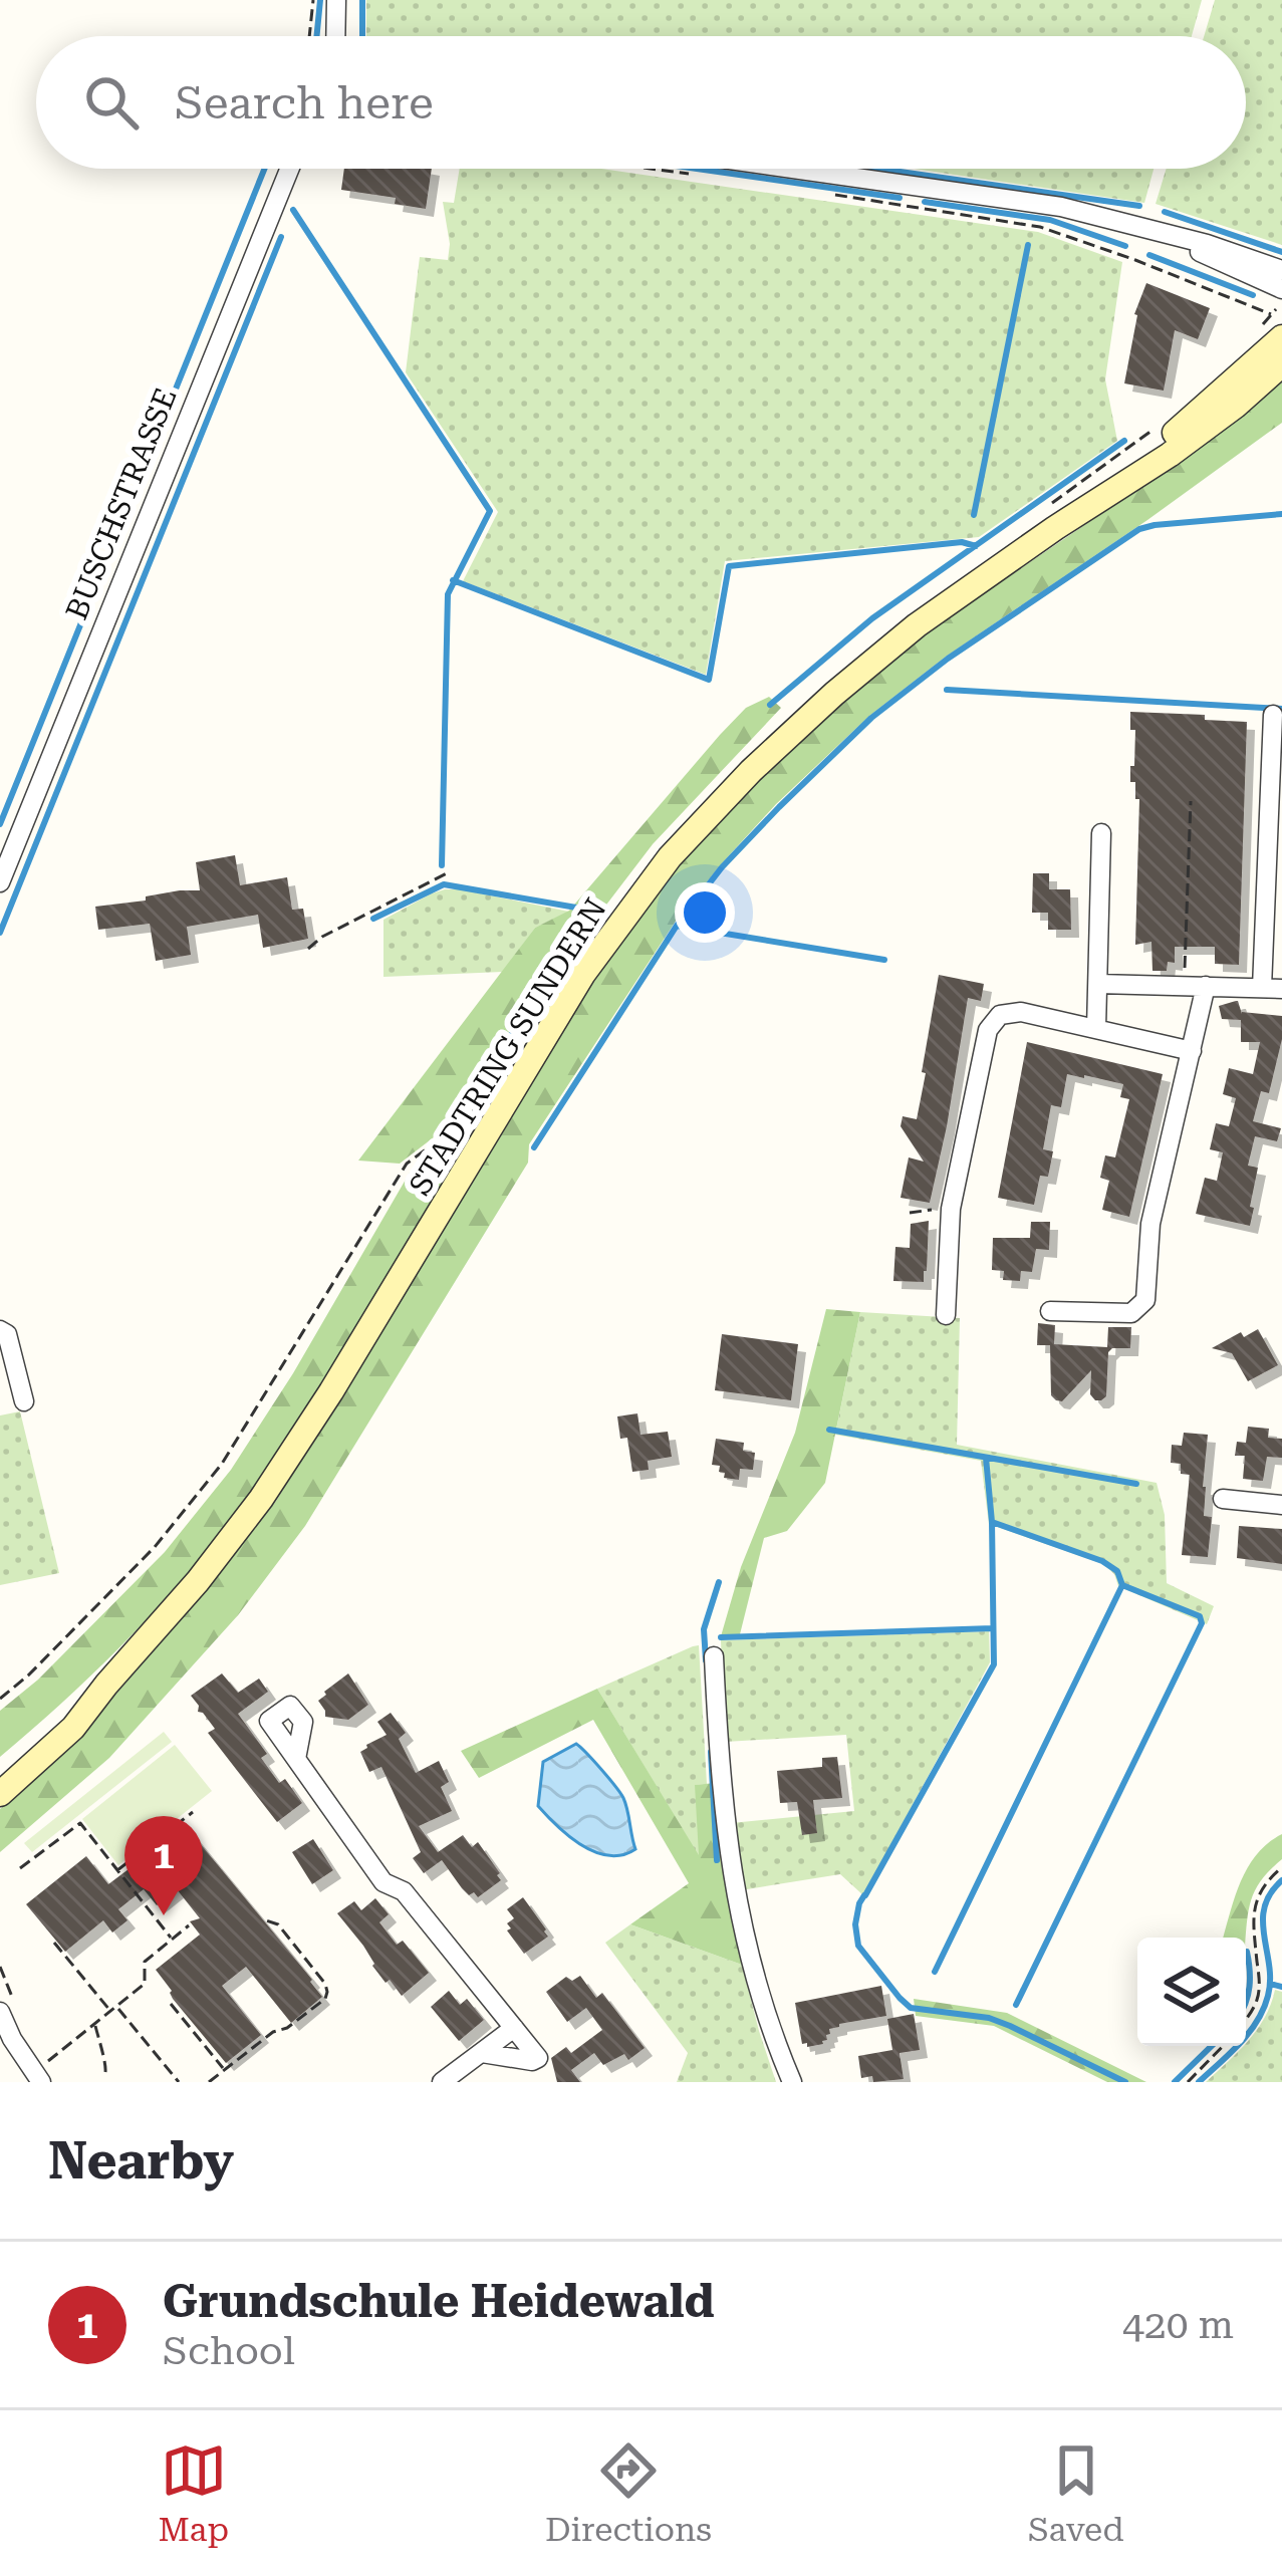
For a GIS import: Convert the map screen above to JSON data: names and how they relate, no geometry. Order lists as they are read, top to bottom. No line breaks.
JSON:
{"streets":{"main road":["STADTRING SUNDERN"],"street":["BUSCHSTRASSE"]},"page":{"search":"Search here","pins":"1","heading":"Nearby","list":[{"mark":"1","name":"Grundschule Heidewald","note":"School","value":"420 m"}],"nav":["Map","Directions","Saved"]}}
